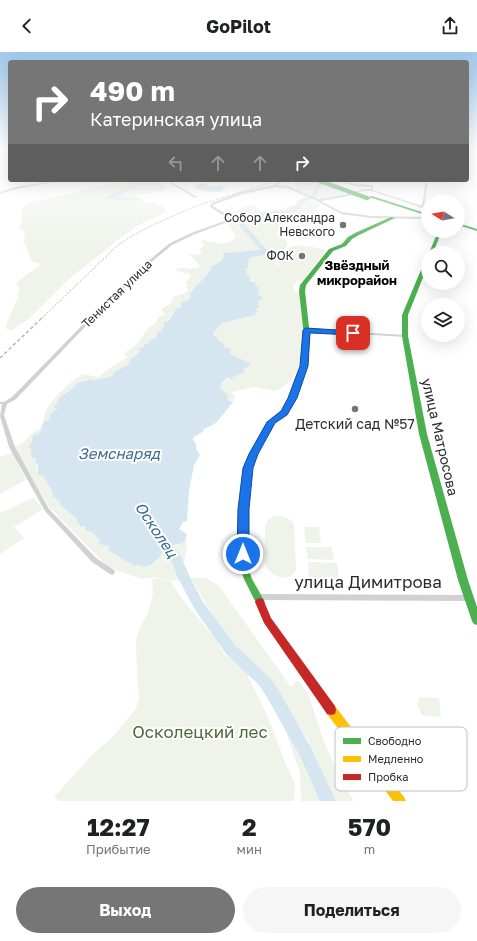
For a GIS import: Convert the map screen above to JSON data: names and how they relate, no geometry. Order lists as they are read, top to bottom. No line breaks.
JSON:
{"streets":{"main road":["улица Матросова"],"street":["Тенистая улица","улица Димитрова"]},"crossings":[["улица Матросова","улица Димитрова"]],"districts":["Звёздный микрорайон"],"water":["Земснаряд","Осколец"],"parks":["Осколецкий лес"],"places":["Собор Александра Невского","ФОК","Детский сад №57"],"legend":["Свободно","Медленно","Пробка"],"north":"left","page":{"header":"GoPilot","turn":["490 m","Катеринская улица"],"eta":["12:27","Прибытие","2","мин","570","m"],"buttons":["Выход","Поделиться"]}}
